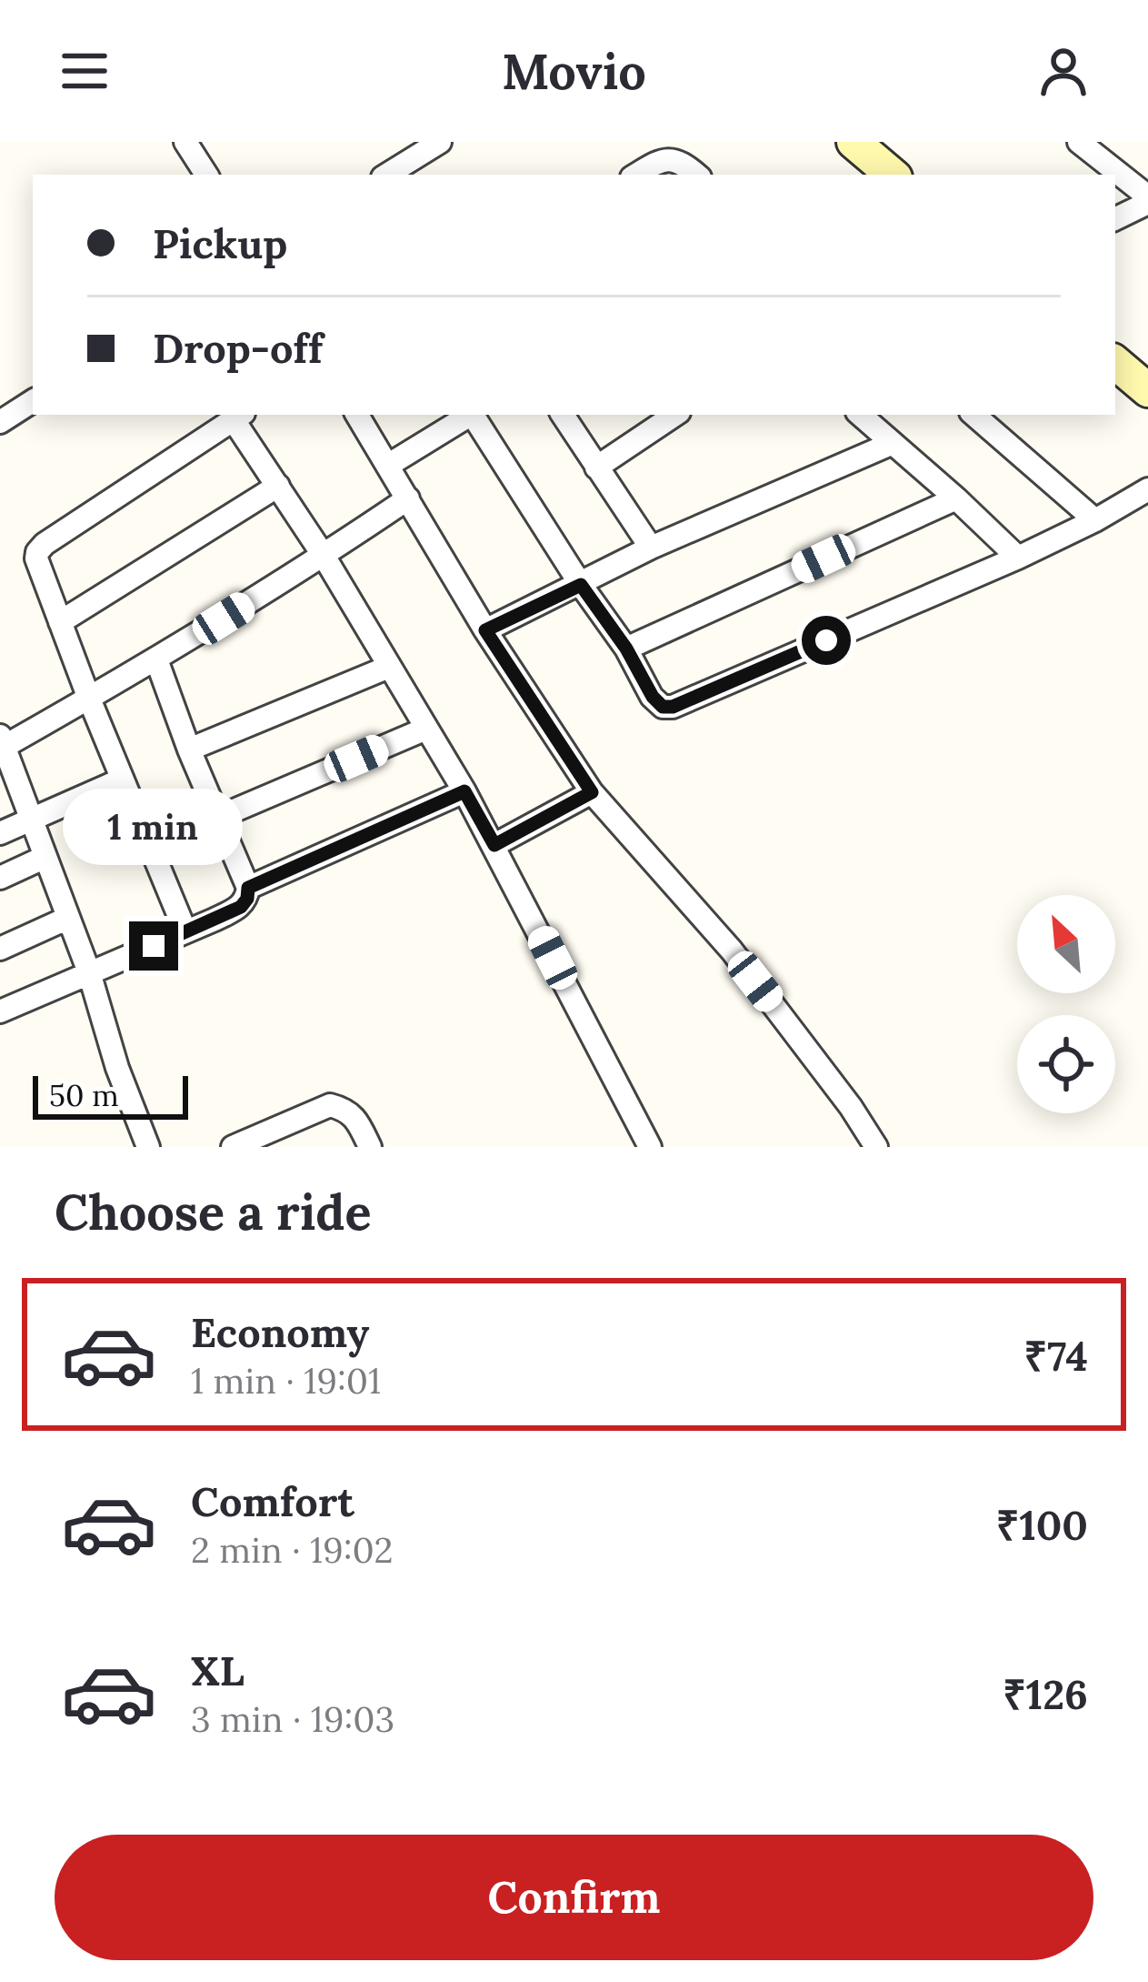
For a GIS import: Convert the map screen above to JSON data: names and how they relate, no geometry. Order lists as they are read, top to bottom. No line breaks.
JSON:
{"scale_bar":"50 m","north":"top left","page":{"header":"Movio","banner":["Pickup","Drop-off"],"bubble":"1 min","scale":"50 m","heading":"Choose a ride","list":[{"name":"Economy","note":"1 min · 19:01","value":"₹74"},{"name":"Comfort","note":"2 min · 19:02","value":"₹100"},{"name":"XL","note":"3 min · 19:03","value":"₹126"}],"buttons":"Confirm"}}
